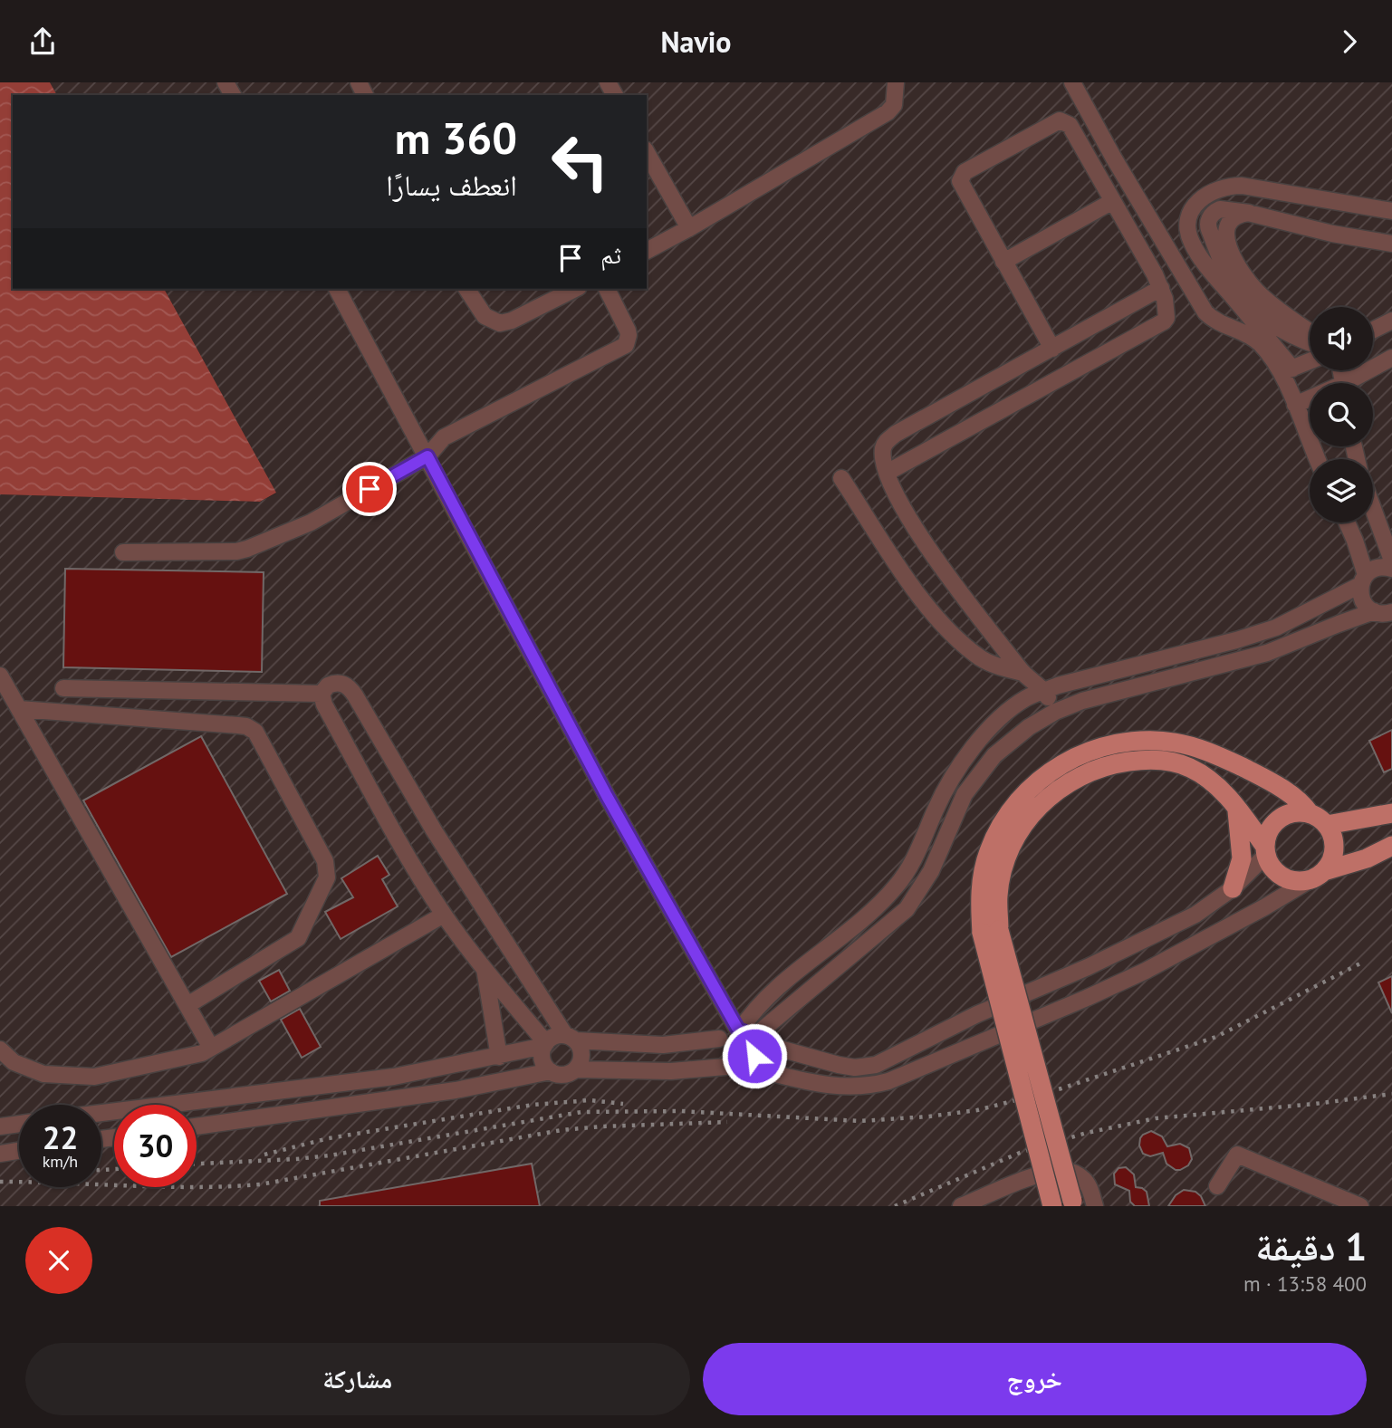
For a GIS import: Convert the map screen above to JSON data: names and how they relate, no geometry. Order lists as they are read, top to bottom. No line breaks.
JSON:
{"page":{"header":"Navio","turn":["360 m","انعطف يسارًا"],"then":"ثم","speed":"22 km/h","limit":"30","heading":["1 دقيقة","400 m · 13:58"],"buttons":["خروج","مشاركة"]}}
